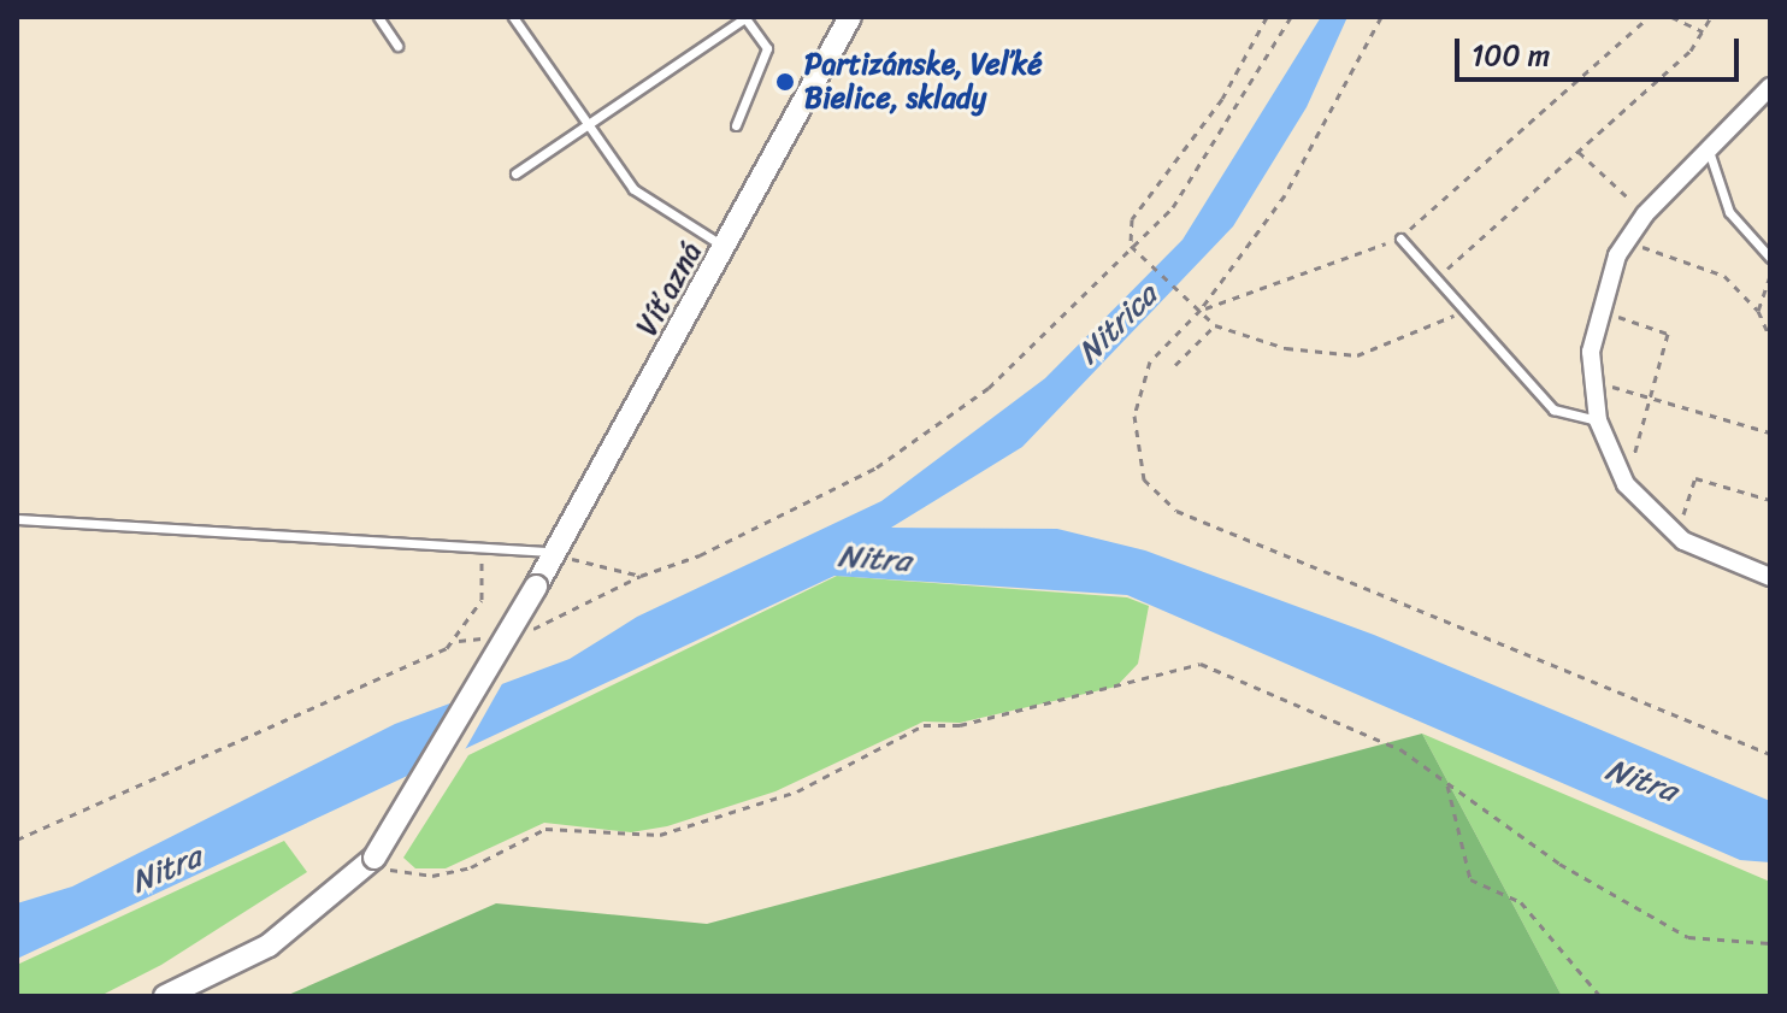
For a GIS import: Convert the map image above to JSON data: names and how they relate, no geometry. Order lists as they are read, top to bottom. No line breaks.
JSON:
{"streets":{"main road":["Víťazná"]},"water":["Nitrica","Nitra"],"places":["Partizánske, Veľké Bielice, sklady"],"scale_bar":"100 m"}
